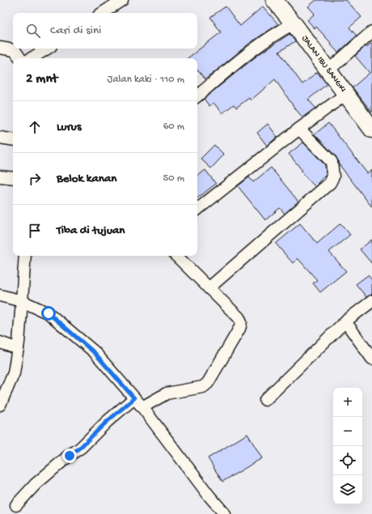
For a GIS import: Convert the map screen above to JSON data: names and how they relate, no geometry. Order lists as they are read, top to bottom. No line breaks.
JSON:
{"streets":{"main road":["JALAN IBU SANGKI"]},"page":{"search":"Cari di sini","heading":["2 mnt","Jalan kaki · 110 m"],"list":[["Lurus","60 m"],["Belok kanan","50 m"],"Tiba di tujuan"],"map_buttons":["+","−"]}}
